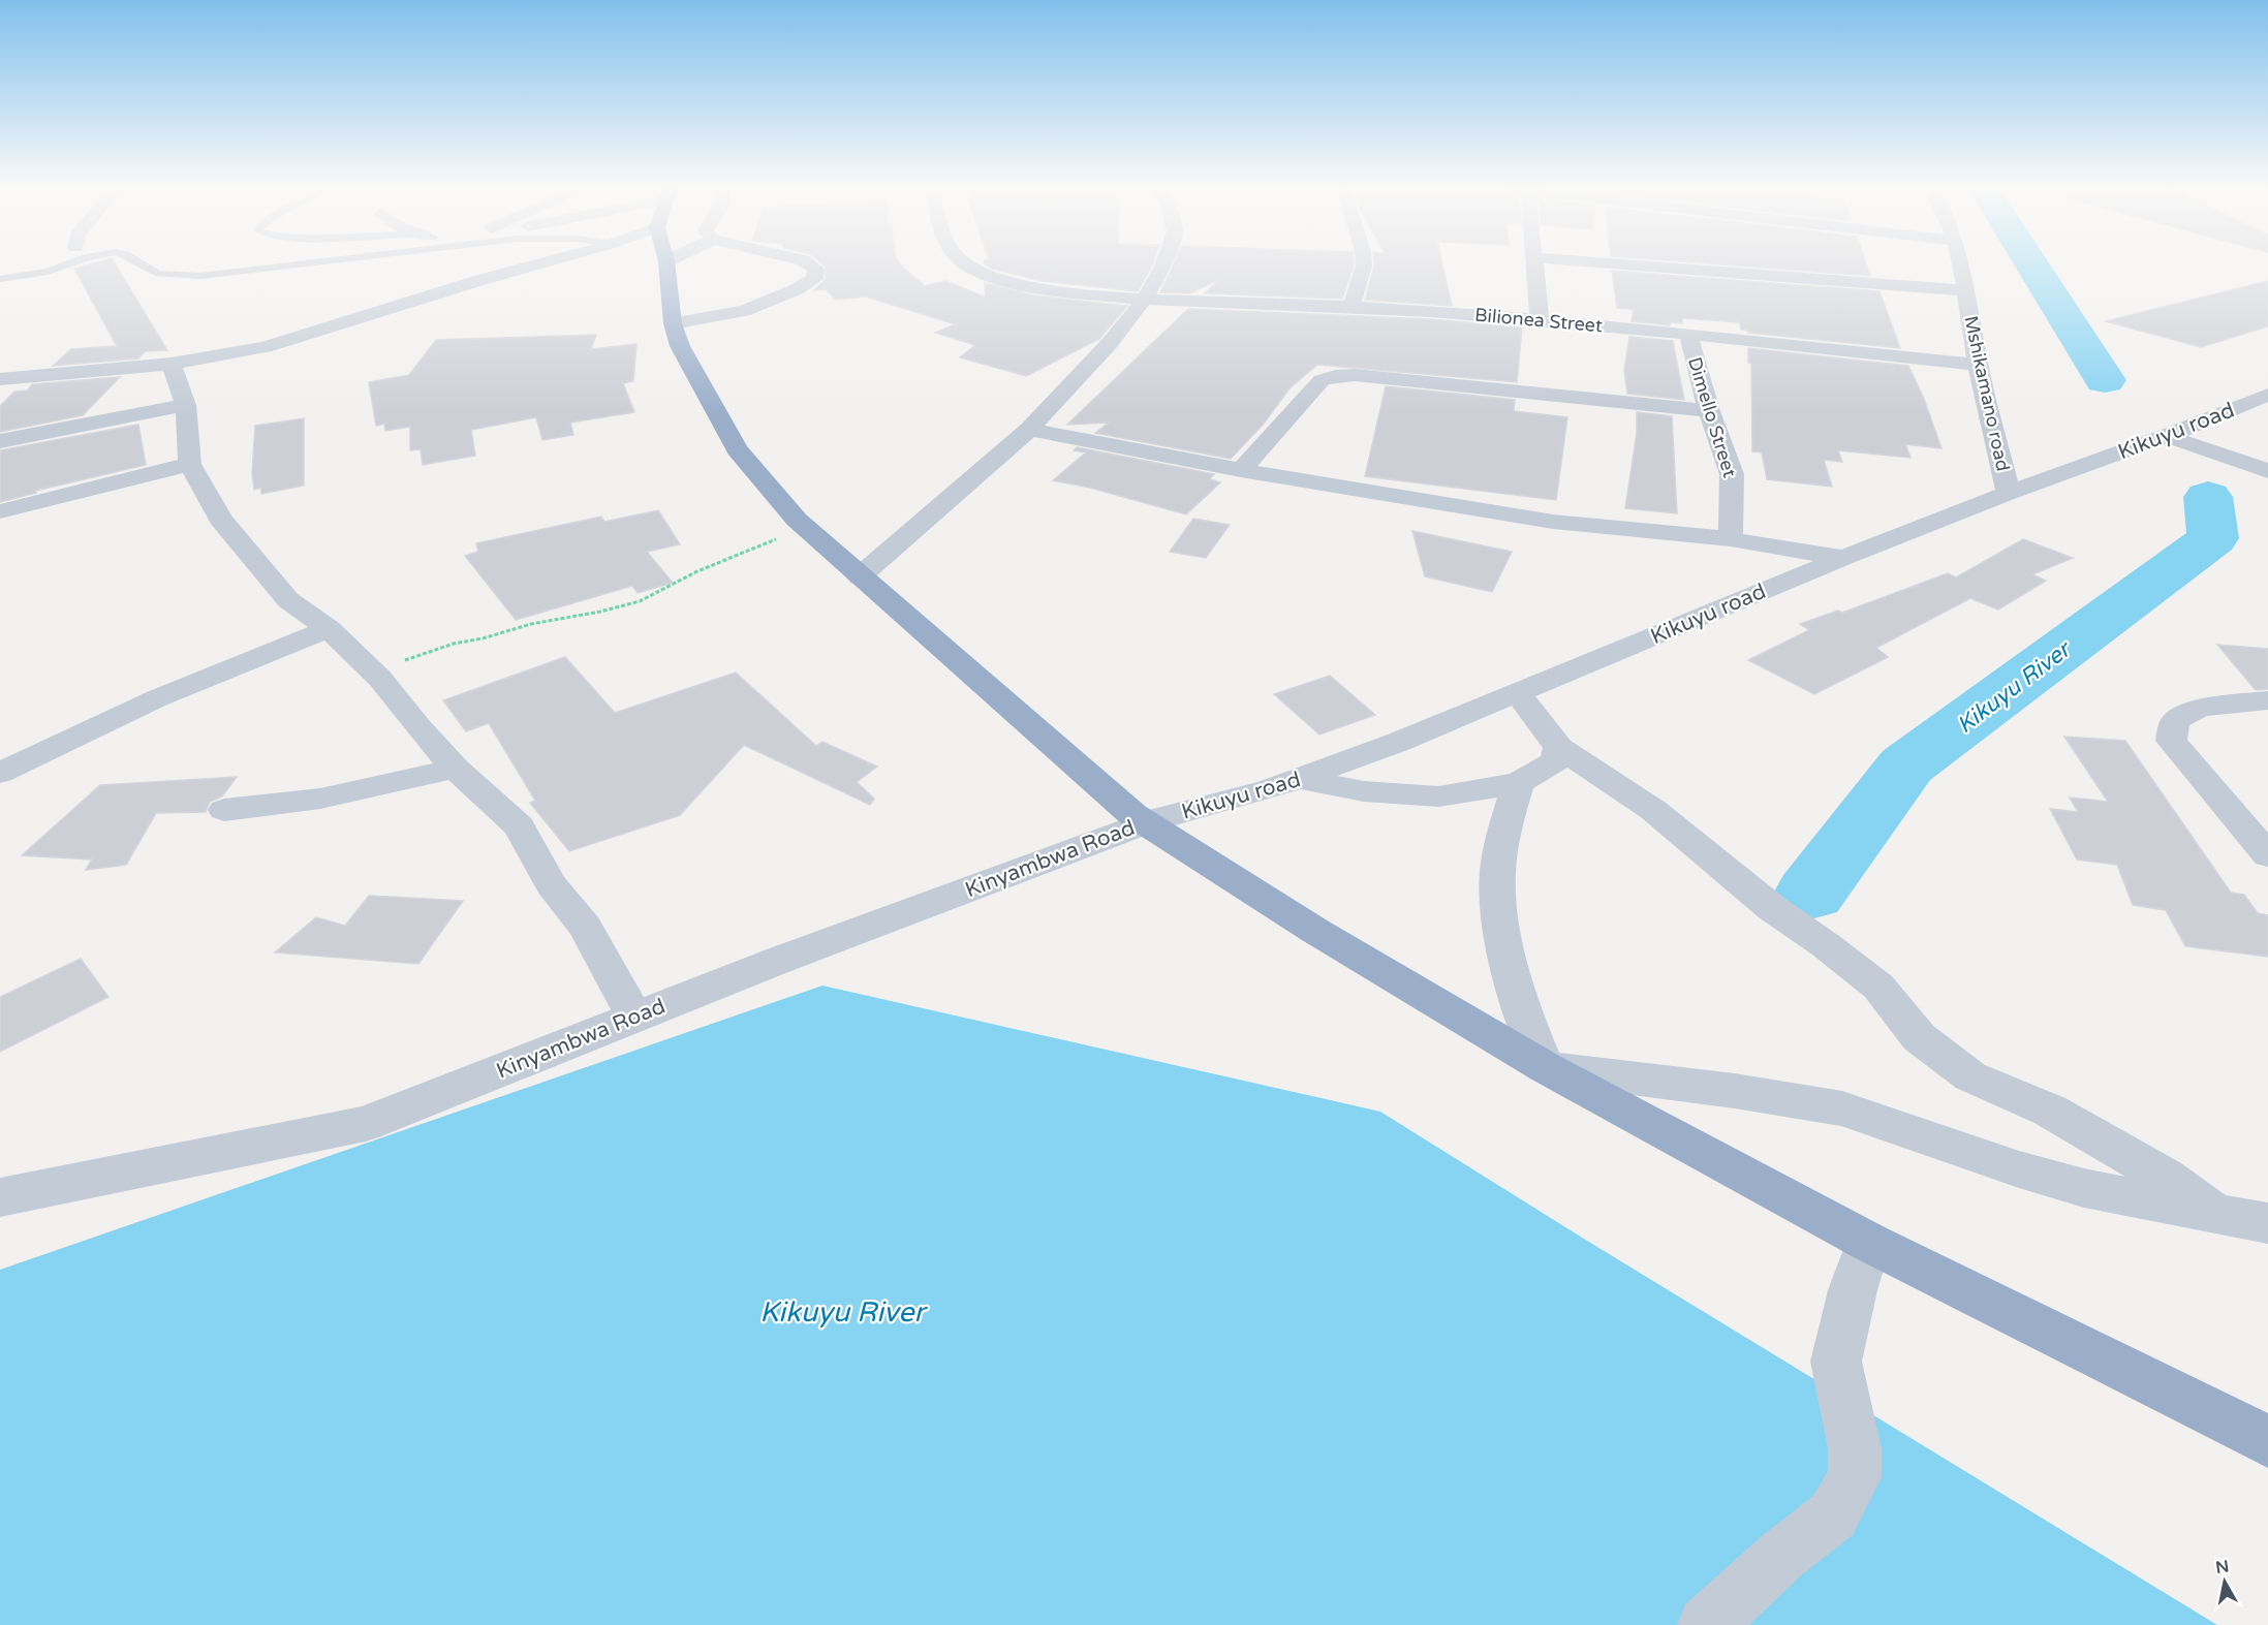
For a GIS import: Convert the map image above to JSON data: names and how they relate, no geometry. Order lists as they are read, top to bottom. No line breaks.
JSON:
{"streets":{"street":["Bilionea Street","Mshikamano road","Dimello Street","Kikuyu road","Kinyambwa Road"]},"crossings":[["Bilionea Street","Mshikamano road"],["Bilionea Street","Dimello Street"],["Mshikamano road","Kikuyu road"],["Kikuyu road","Kinyambwa Road"]],"water":["Kikuyu River"],"north":"top"}
